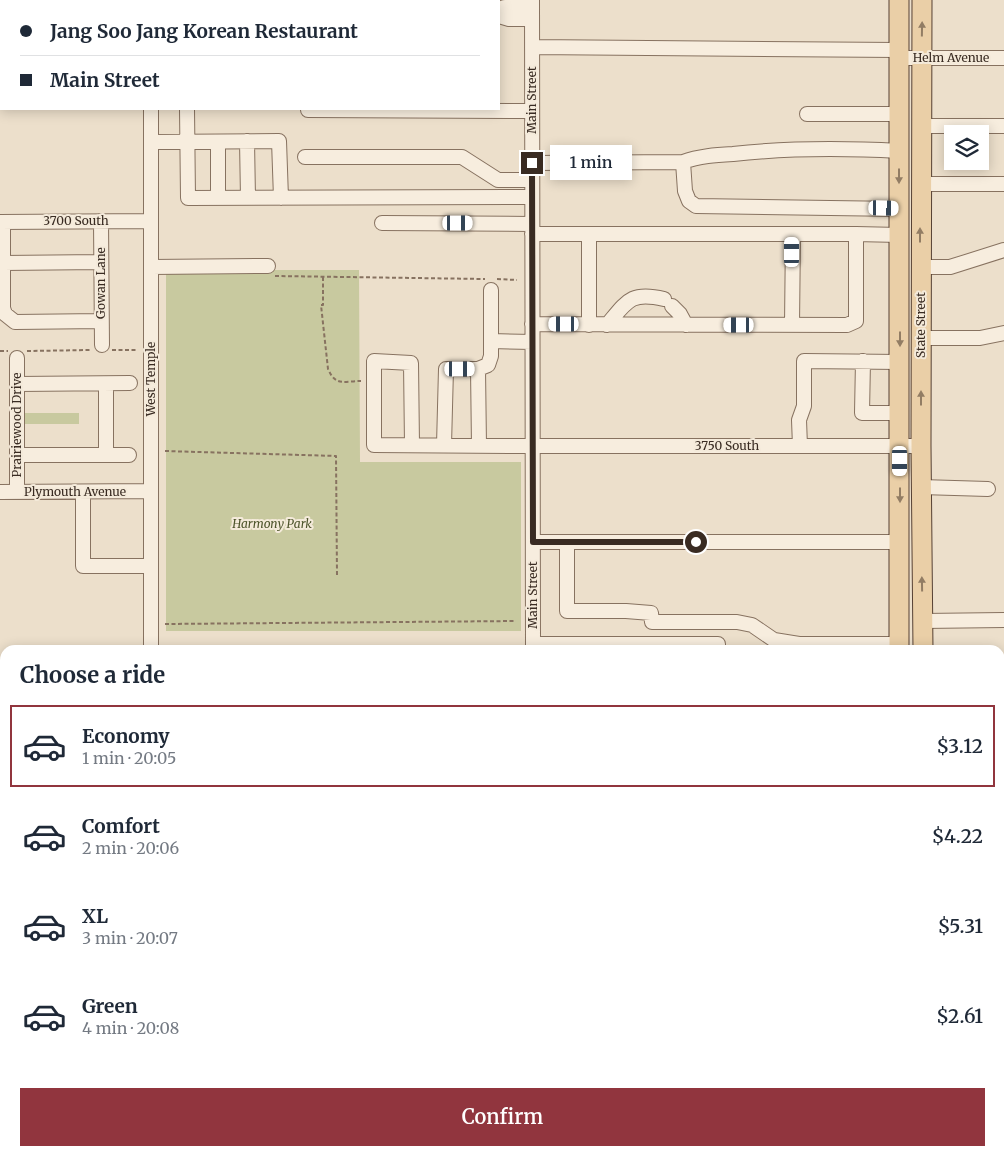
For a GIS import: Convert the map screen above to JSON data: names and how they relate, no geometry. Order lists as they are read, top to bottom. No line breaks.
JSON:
{"streets":{"main road":["State Street"],"street":["Helm Avenue","Main Street","3700 South","Gowan Lane","West Temple","Prairiewood Drive","3750 South","Plymouth Avenue"]},"crossings":[["Helm Avenue","Main Street"],["Helm Avenue","State Street"],["Main Street","3750 South"],["3700 South","Gowan Lane"],["3700 South","West Temple"],["State Street","3750 South"],["West Temple","Plymouth Avenue"],["Prairiewood Drive","Plymouth Avenue"]],"parks":["Harmony Park"],"page":{"banner":["Jang Soo Jang Korean Restaurant","Main Street"],"bubble":"1 min","heading":"Choose a ride","list":[{"name":"Economy","note":"1 min · 20:05","value":"$3.12"},{"name":"Comfort","note":"2 min · 20:06","value":"$4.22"},{"name":"XL","note":"3 min · 20:07","value":"$5.31"},{"name":"Green","note":"4 min · 20:08","value":"$2.61"}],"buttons":"Confirm"}}
